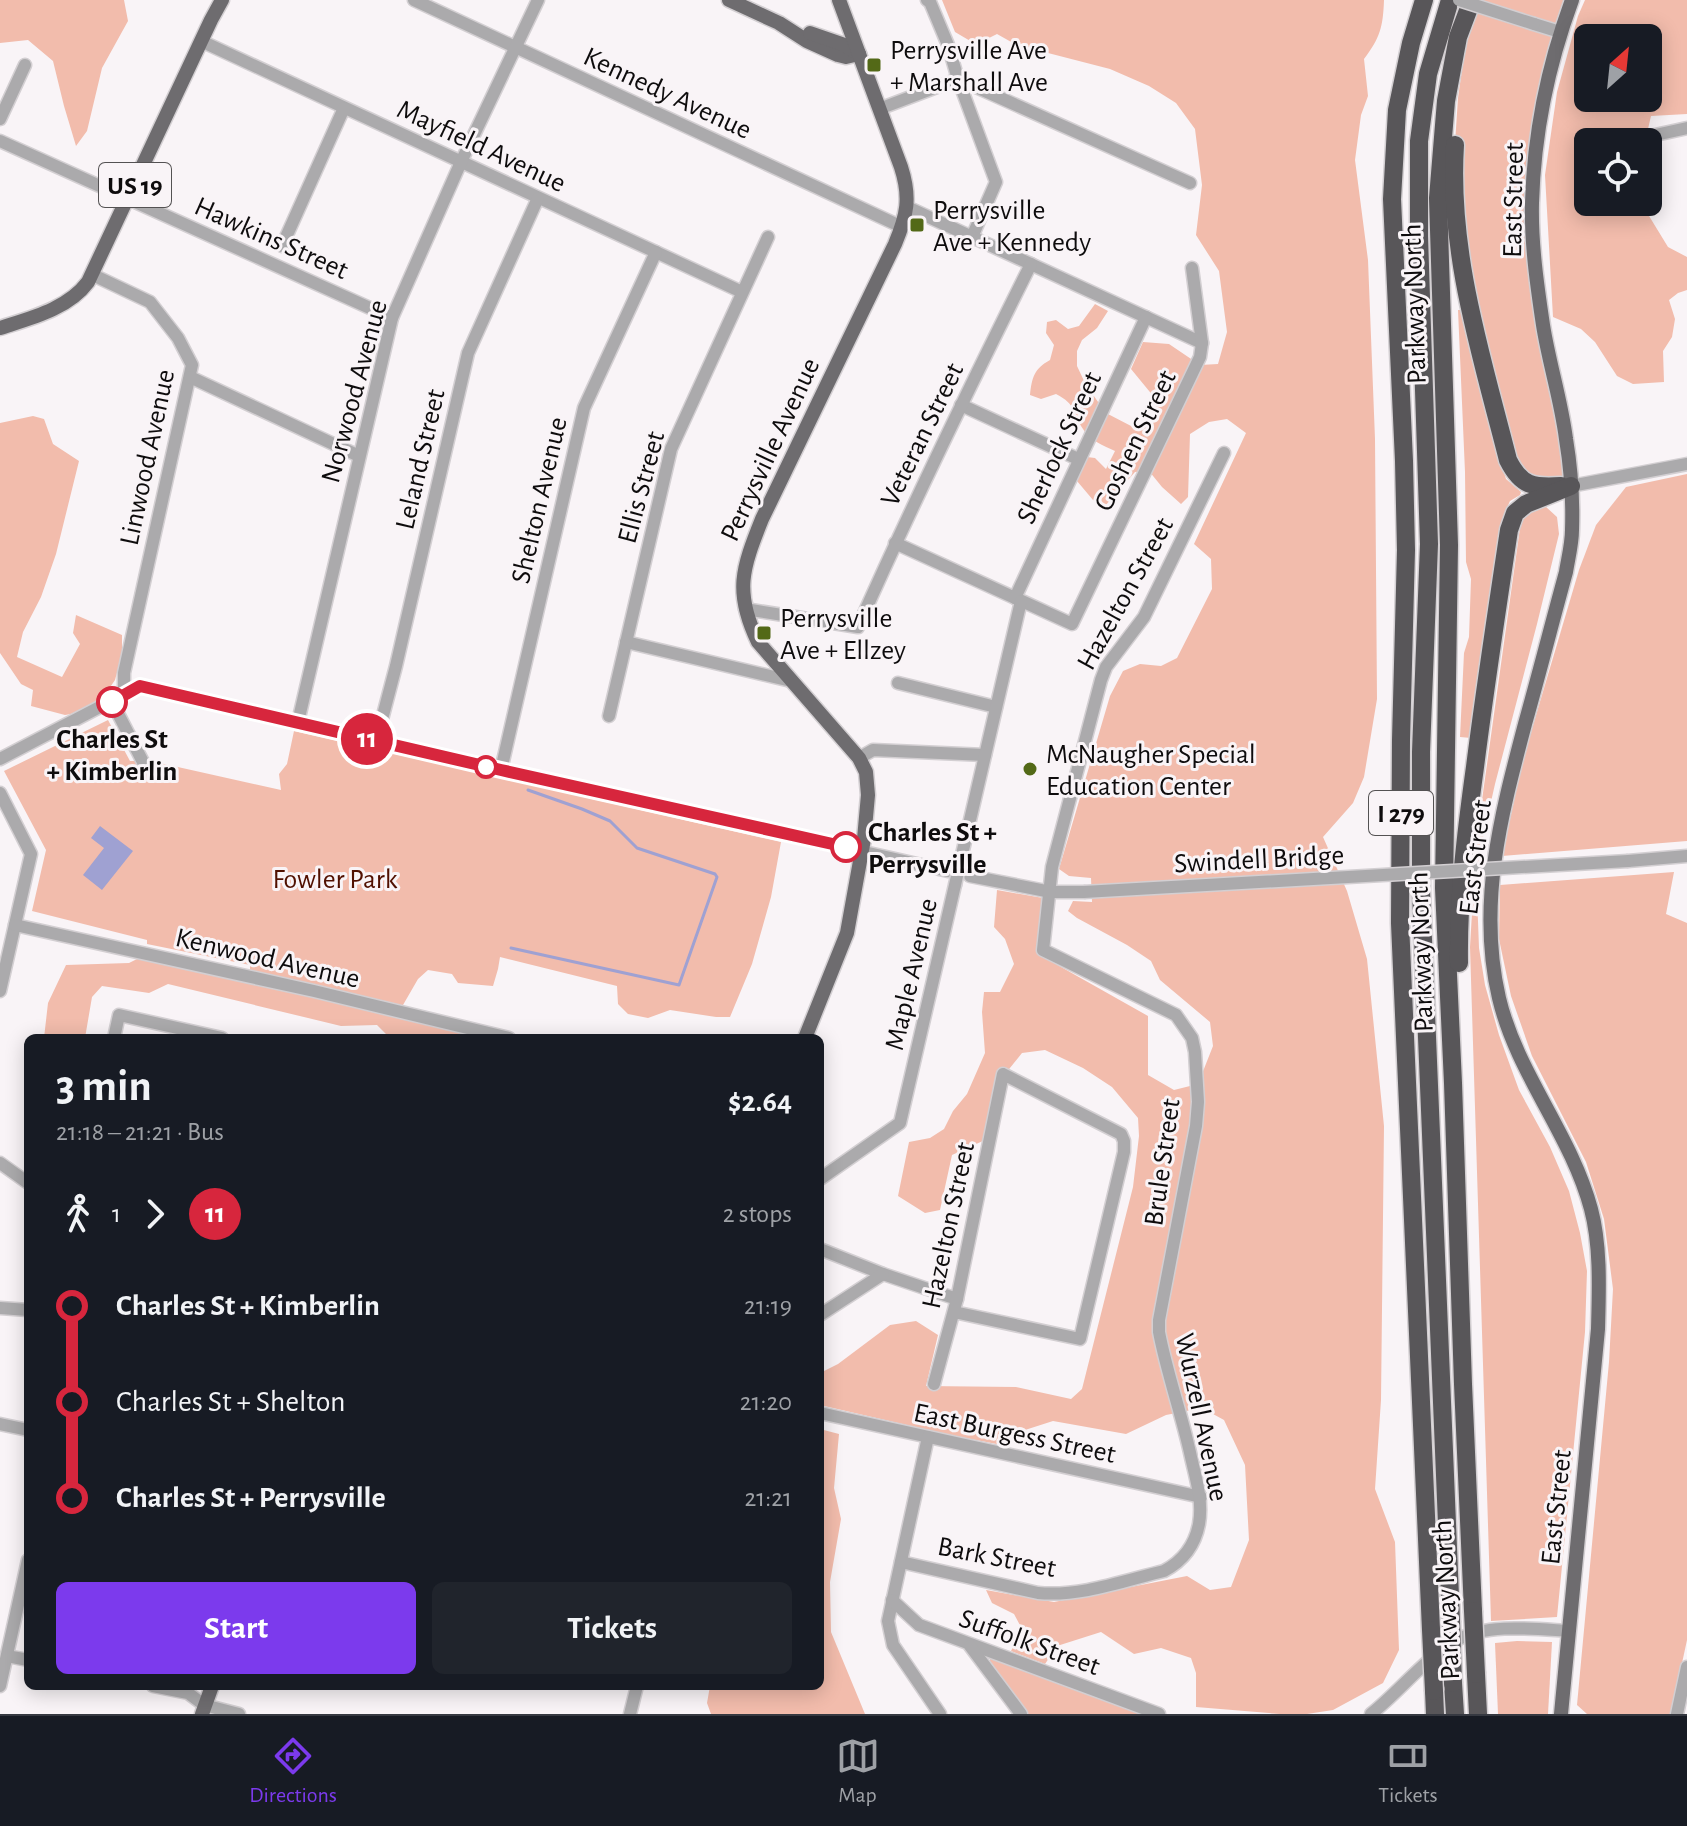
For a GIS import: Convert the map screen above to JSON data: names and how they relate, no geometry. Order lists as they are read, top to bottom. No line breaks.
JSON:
{"streets":{"highway":["Parkway North","I 279"],"main road":["US 19","East Street","Perrysville Avenue"],"street":["Kennedy Avenue","Mayfield Avenue","Hawkins Street","Norwood Avenue","Veteran Street","Goshen Street","Sherlock Street","Linwood Avenue","Leland Street","Ellis Street","Shelton Avenue","Hazelton Street","Swindell Bridge","Kenwood Avenue","Maple Avenue","Brule Street","Wurzell Avenue","East Burgess Street","Bark Street","Suffolk Street"]},"crossings":[["Kennedy Avenue","Norwood Avenue"],["Kennedy Avenue","Perrysville Avenue"],["Mayfield Avenue","US 19"],["Mayfield Avenue","Norwood Avenue"],["Mayfield Avenue","Leland Street"],["Mayfield Avenue","Ellis Street"],["Mayfield Avenue","Shelton Avenue"],["US 19","Hawkins Street"],["US 19","Linwood Avenue"],["Hawkins Street","Norwood Avenue"],["Veteran Street","Perrysville Avenue"],["Goshen Street","Sherlock Street"],["Goshen Street","Maple Avenue"],["Sherlock Street","Maple Avenue"],["Hazelton Street","Swindell Bridge"],["Hazelton Street","Brule Street"],["Brule Street","Wurzell Avenue"],["Wurzell Avenue","East Burgess Street"],["Wurzell Avenue","Bark Street"]],"parks":["Fowler Park"],"places":{"transit":["Perrysville Ave + Marshall Ave","Perrysville Ave + Kennedy","Perrysville Ave + Ellzey"],"other":["Charles St + Kimberlin","McNaugher Special Education Center","Charles St + Perrysville"]},"lines":["bus line 11"],"north":"top right","page":{"on_map":"11","heading":["3 min","21:18 – 21:21 · Bus","$2.64"],"legs":["1","11","2 stops"],"list":[{"name":"Charles St + Kimberlin","value":"21:19"},{"name":"Charles St + Shelton","value":"21:20"},{"name":"Charles St + Perrysville","value":"21:21"}],"buttons":["Start","Tickets"],"tabs":["Directions","Map","Tickets"]}}
